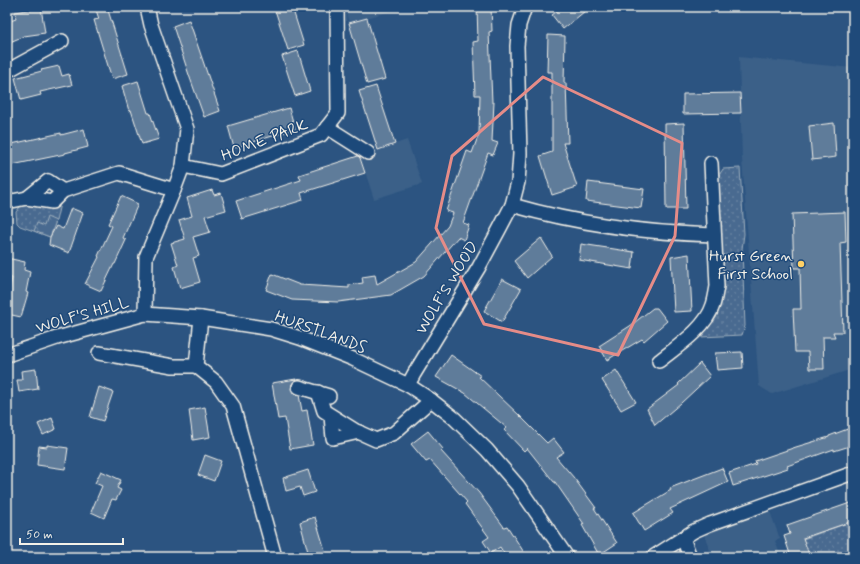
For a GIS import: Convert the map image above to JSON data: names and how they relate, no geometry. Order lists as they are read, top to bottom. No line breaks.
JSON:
{"streets":{"street":["HOME PARK","WOLF'S WOOD","WOLF'S HILL","HURSTLANDS"]},"crossings":[["WOLF'S WOOD","HURSTLANDS"],["WOLF'S HILL","HURSTLANDS"]],"places":["Hurst Green First School"],"scale_bar":"50 m"}
